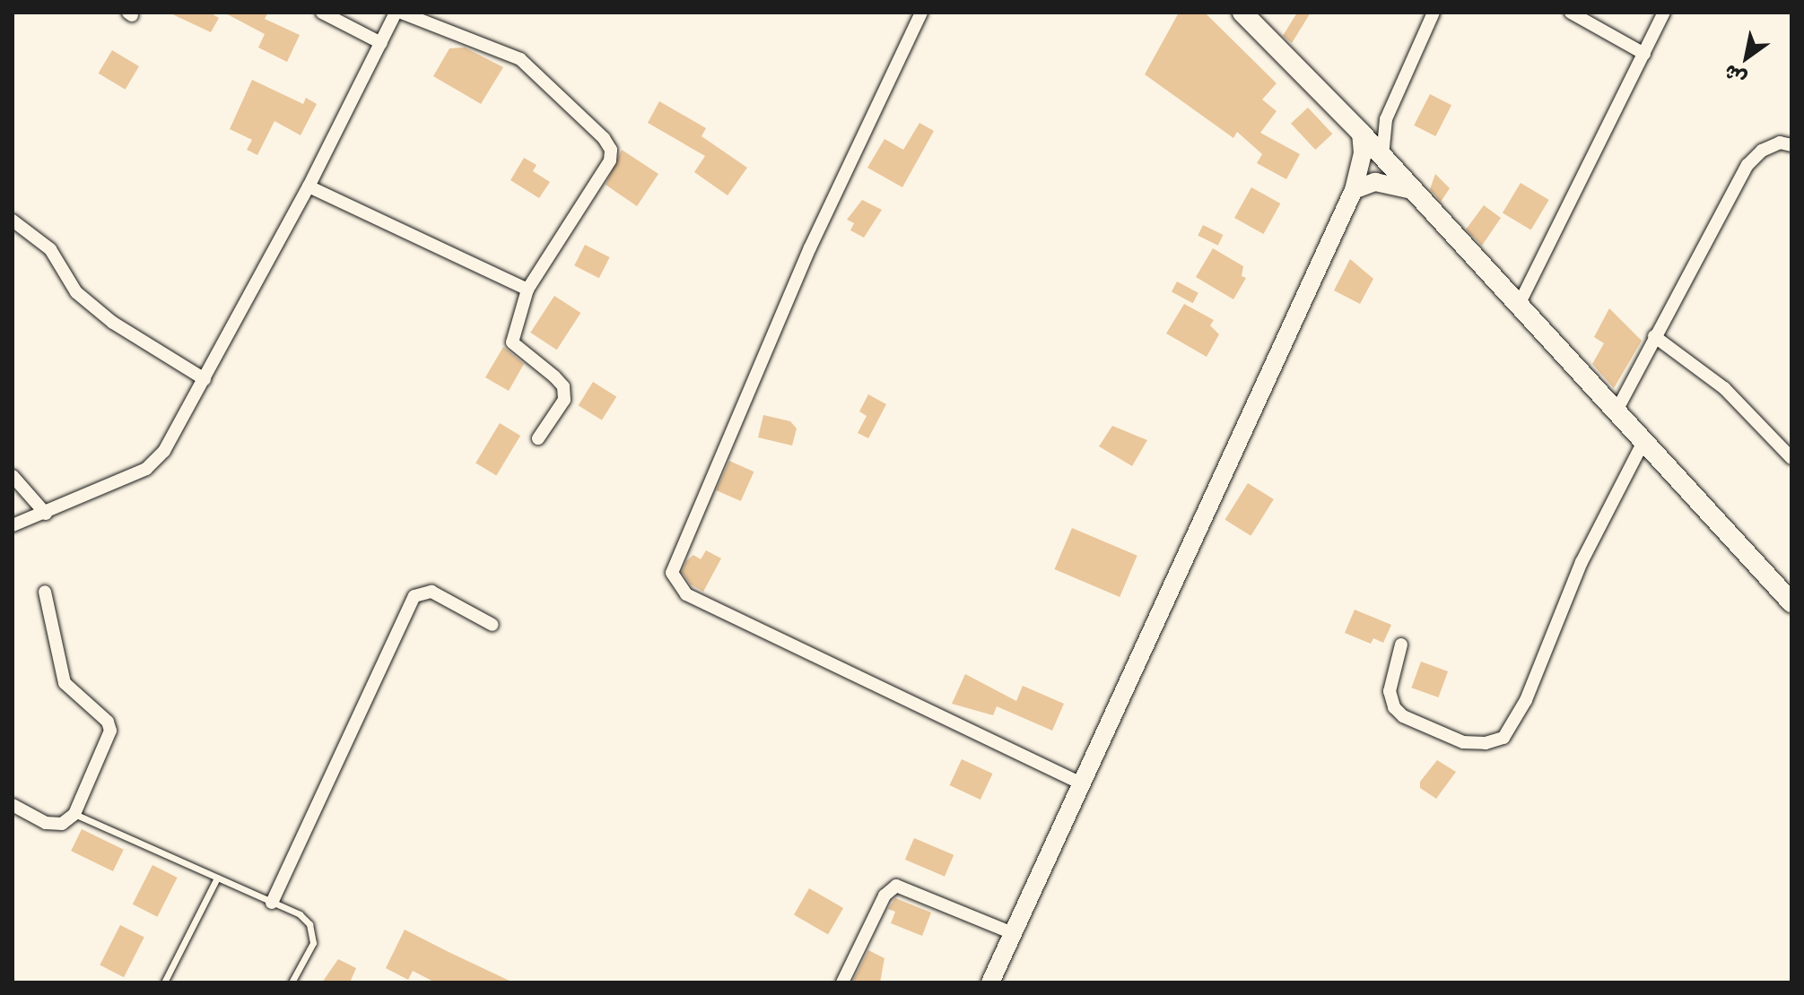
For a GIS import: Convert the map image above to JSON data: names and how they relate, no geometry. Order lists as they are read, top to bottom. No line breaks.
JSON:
{"north":"bottom left"}
